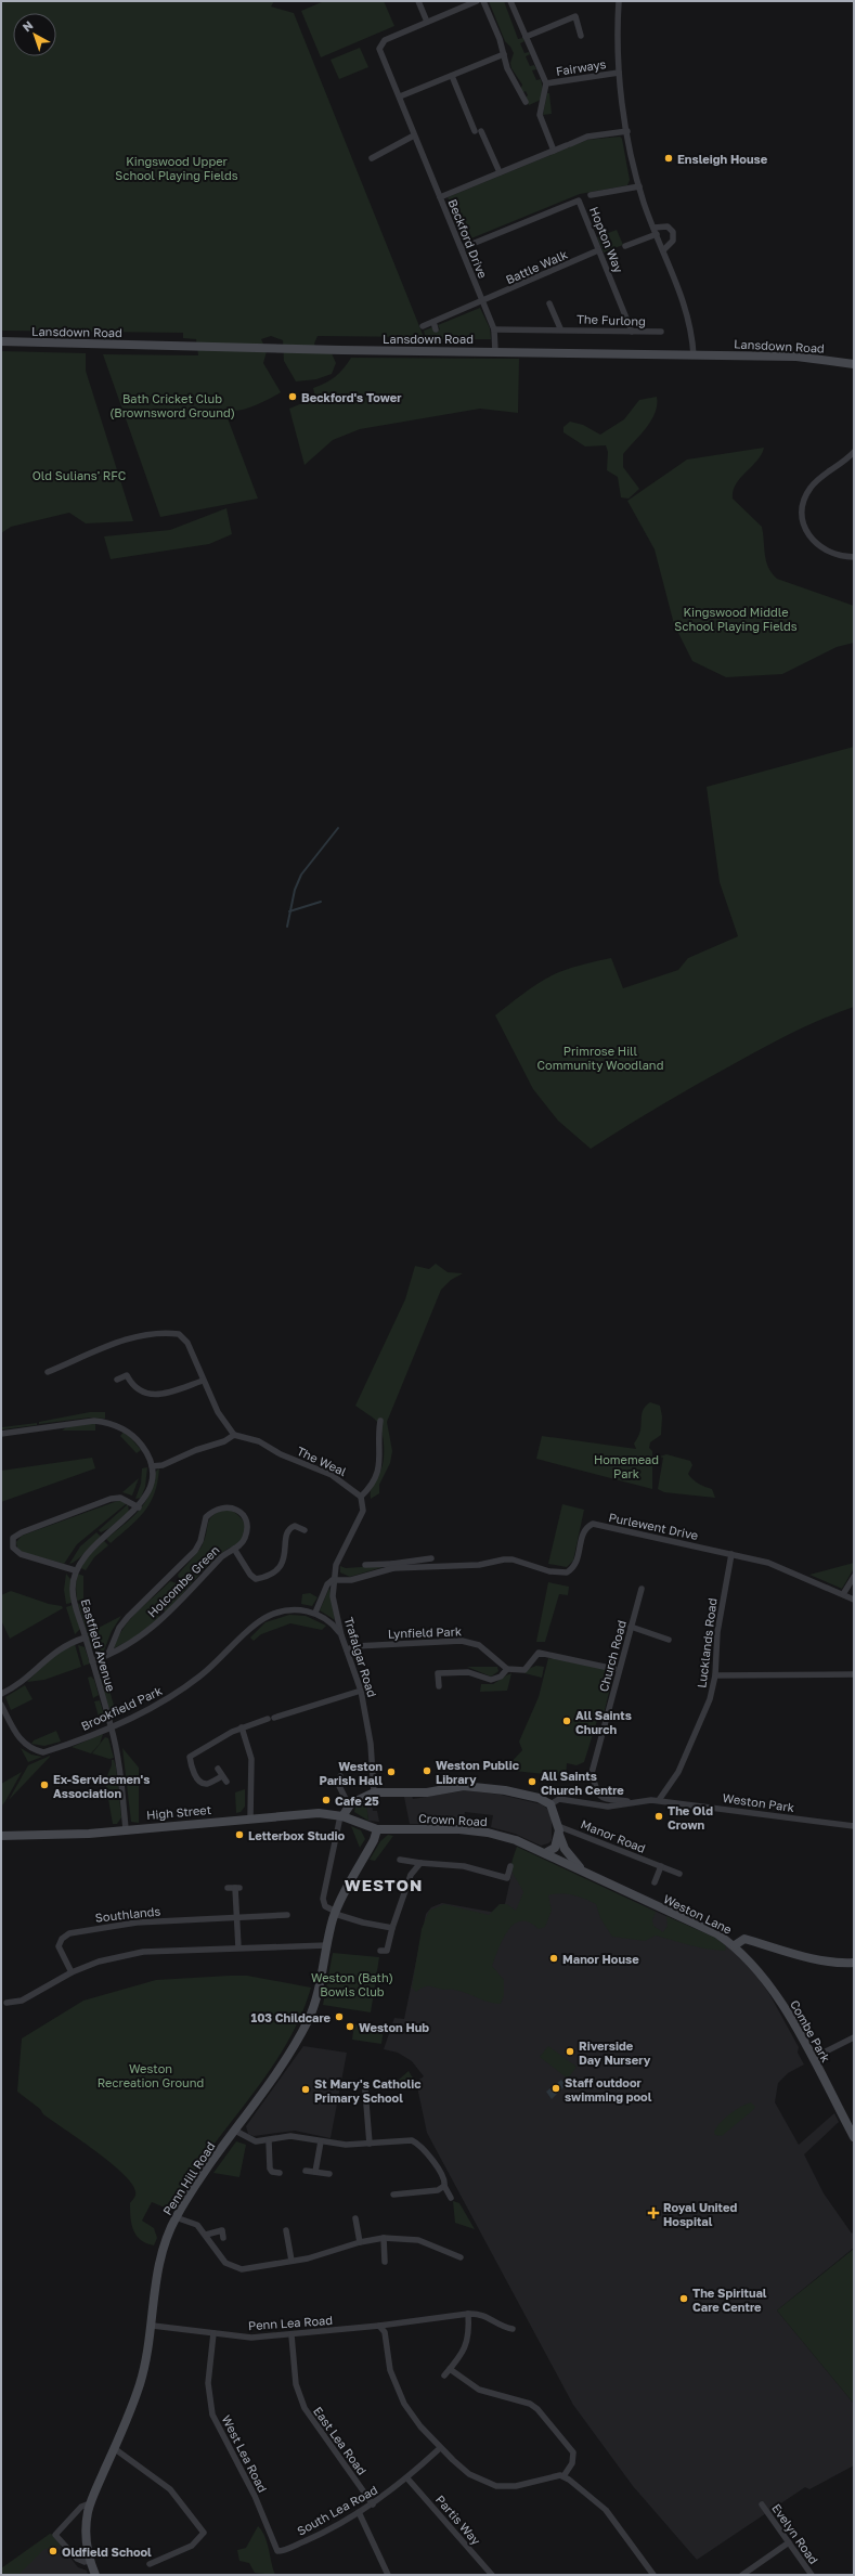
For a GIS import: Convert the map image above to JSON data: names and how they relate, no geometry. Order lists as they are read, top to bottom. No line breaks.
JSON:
{"streets":{"street":["Fairways","Beckford Drive","Hopton Way","Battle Walk","The Furlong","Lansdown Road","The Weal","Purlewent Drive","Holcombe Green","Lynfield Park","Lucklands Road","Eastfield Avenue","Church Road","Trafalgar Road","Brookfield Park","Weston Park","High Street","Crown Road","Manor Road","Southlands","Weston Lane","Combe Park","Penn Hill Road","Penn Lea Road","East Lea Road","West Lea Road","South Lea Road","Partis Way","Evelyn Road"]},"crossings":[["Beckford Drive","Hopton Way"],["Beckford Drive","Battle Walk"],["Beckford Drive","The Furlong"],["Beckford Drive","Lansdown Road"],["Hopton Way","Battle Walk"],["Hopton Way","The Furlong"],["Purlewent Drive","Lucklands Road"],["Purlewent Drive","Trafalgar Road"],["Holcombe Green","Eastfield Avenue"],["Lynfield Park","Trafalgar Road"],["Lucklands Road","Weston Park"],["Eastfield Avenue","Brookfield Park"],["Eastfield Avenue","High Street"],["Church Road","Weston Park"],["Trafalgar Road","Brookfield Park"],["High Street","Crown Road"],["Crown Road","Weston Lane"],["Crown Road","Penn Hill Road"],["Weston Lane","Combe Park"],["Penn Hill Road","Penn Lea Road"],["Penn Lea Road","East Lea Road"],["Penn Lea Road","West Lea Road"],["East Lea Road","South Lea Road"],["West Lea Road","South Lea Road"],["South Lea Road","Partis Way"]],"districts":["WESTON"],"parks":["Kingswood Upper School Playing Fields","Bath Cricket Club (Brownsword Ground)","Old Sulians' RFC","Kingswood Middle School Playing Fields","Primrose Hill Community Woodland","Homemead Park","Weston (Bath) Bowls Club","Weston Recreation Ground"],"places":{"other":["Ensleigh House","Beckford's Tower","All Saints Church","Weston Public Library","Weston Parish Hall","All Saints Church Centre","Ex-Servicemen's Association","Cafe 25","The Old Crown","Letterbox Studio","Manor House","103 Childcare","Weston Hub","Riverside Day Nursery","Staff outdoor swimming pool","St Mary's Catholic Primary School","The Spiritual Care Centre","Oldfield School"],"health":["Royal United Hospital"]},"north":"top left"}
